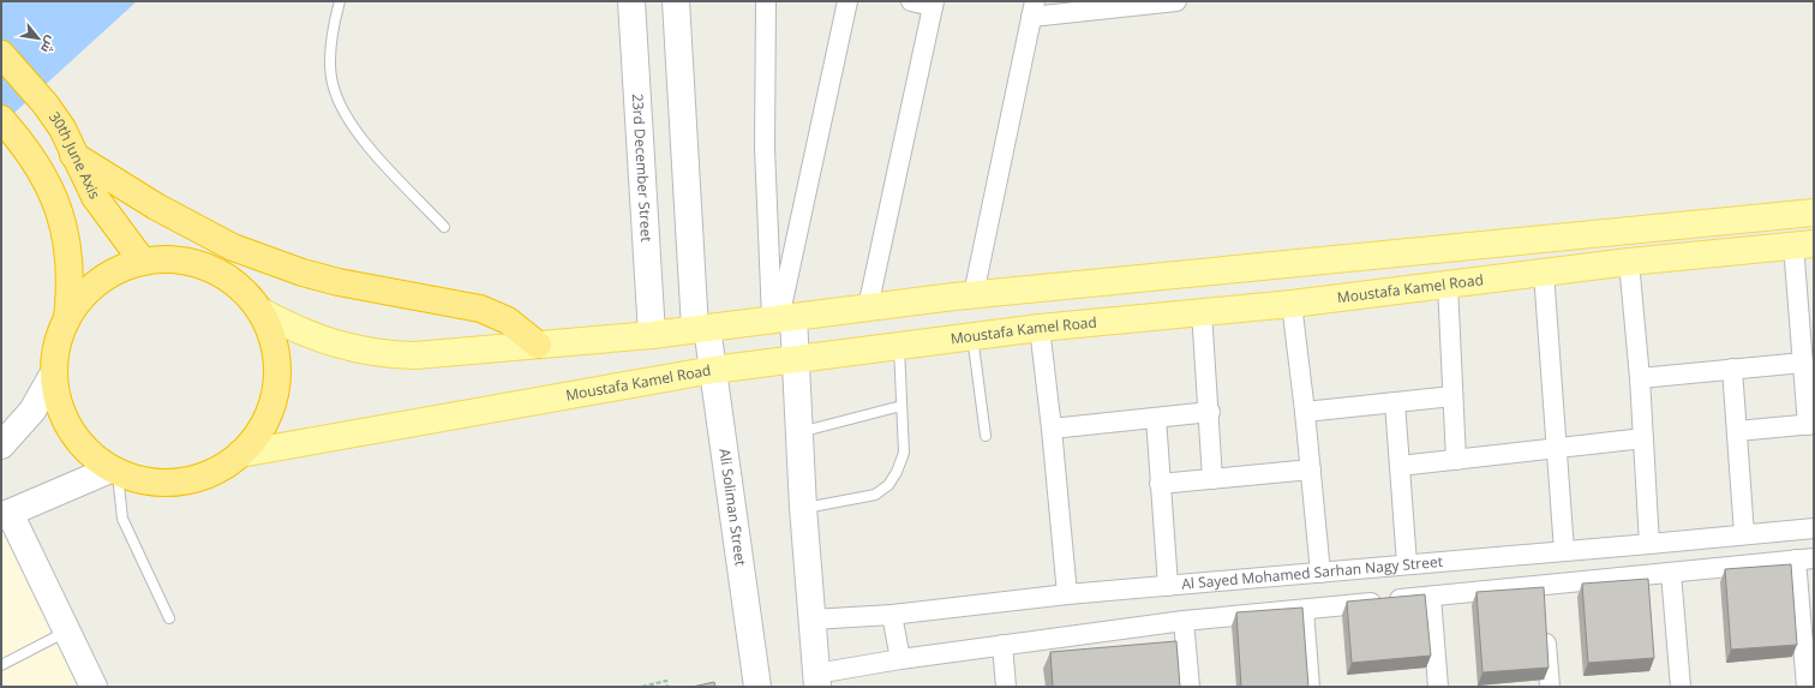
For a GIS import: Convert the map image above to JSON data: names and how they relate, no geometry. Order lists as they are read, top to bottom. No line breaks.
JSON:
{"streets":{"highway":["30th June Axis"],"main road":["Moustafa Kamel Road"],"street":["23rd December Street","Ali Soliman Street","Al Sayed Mohamed Sarhan Nagy Street"]},"crossings":[["Moustafa Kamel Road","Ali Soliman Street"]],"north":"bottom right"}
